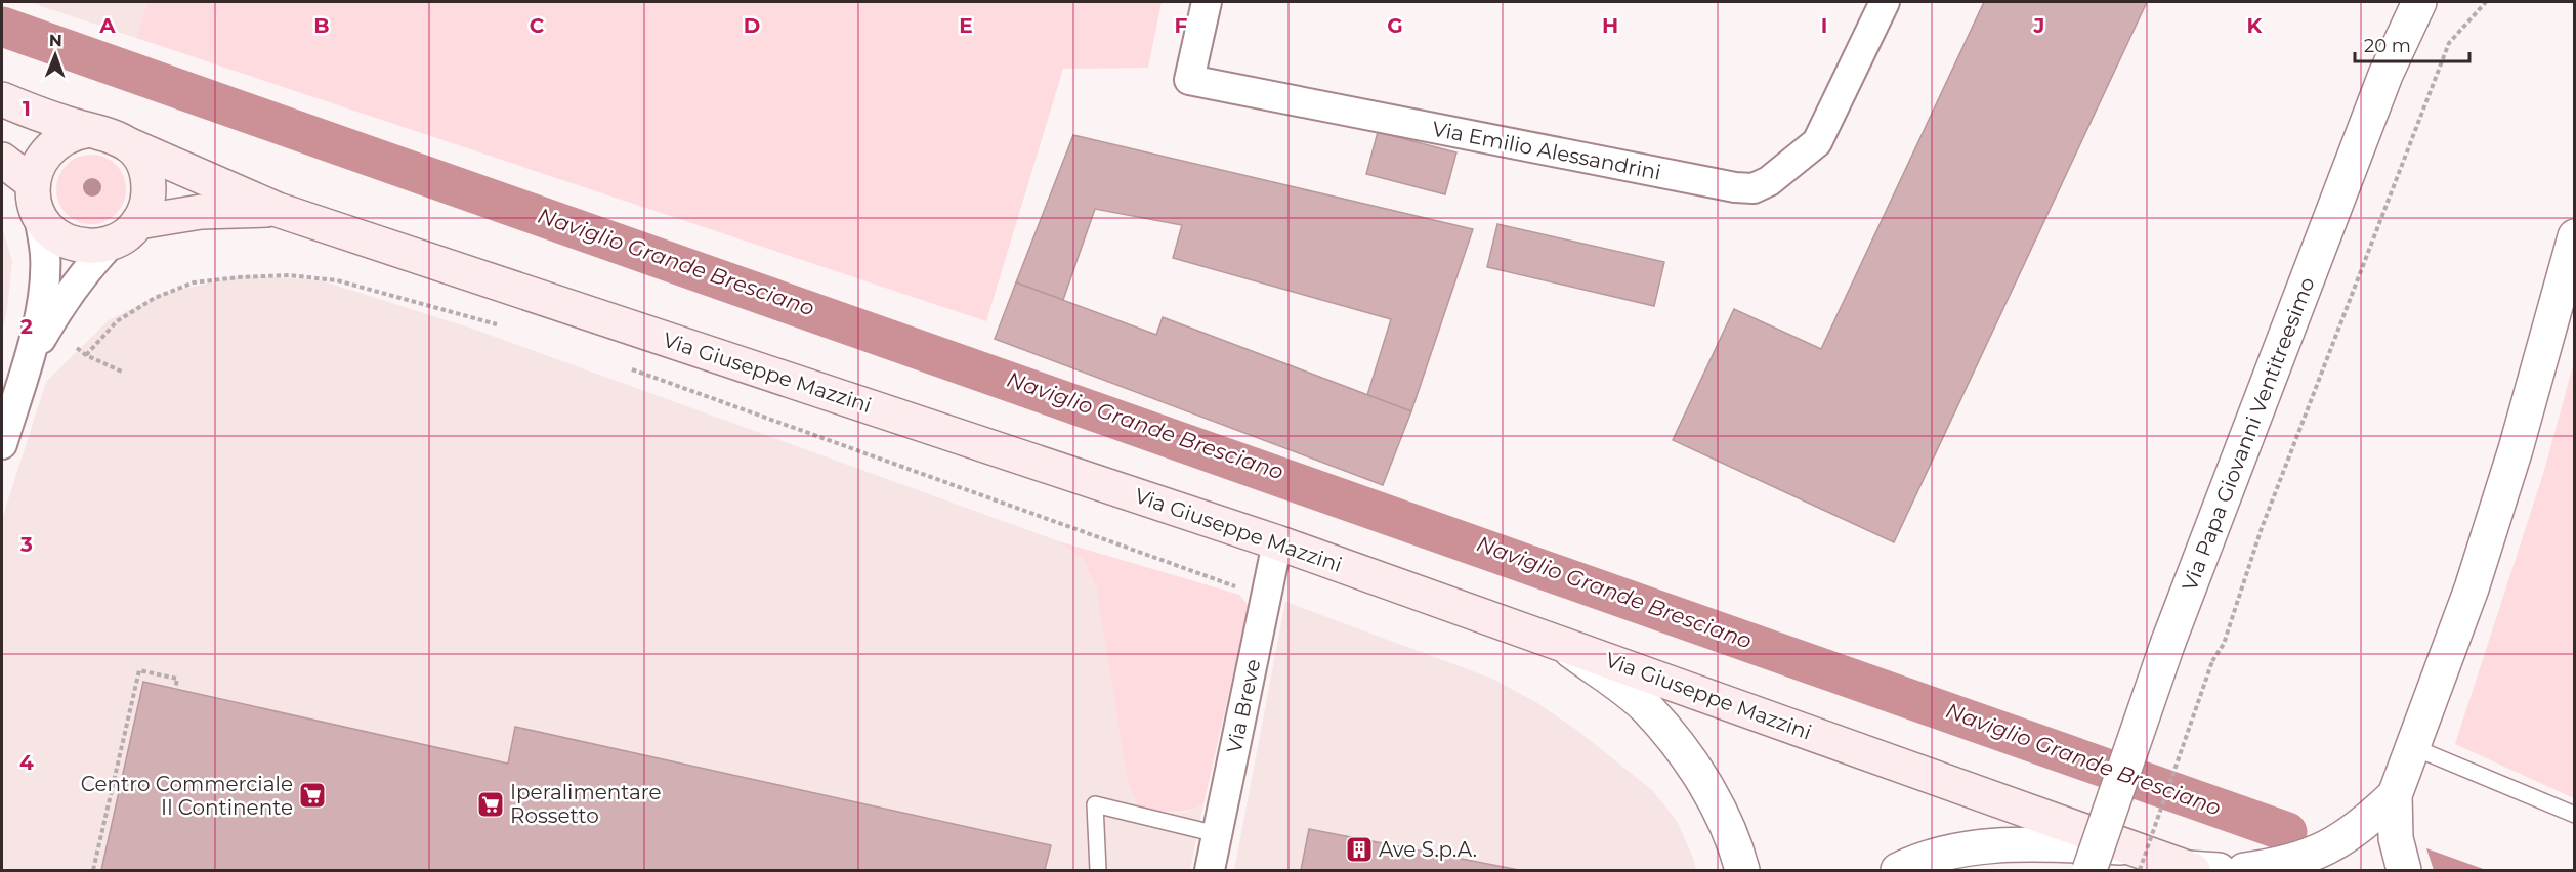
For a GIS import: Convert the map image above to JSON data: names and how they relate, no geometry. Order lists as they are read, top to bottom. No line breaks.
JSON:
{"streets":{"main road":["Via Giuseppe Mazzini"],"street":["Via Emilio Alessandrini","Via Papa Giovanni Ventitreesimo","Via Breve"]},"crossings":[["Via Giuseppe Mazzini","Via Breve"]],"water":["Naviglio Grande Bresciano"],"places":{"supermarket":["Centro Commerciale Il Continente","Iperalimentare Rossetto"],"building":["Ave S.p.A."]},"scale_bar":"20 m","north":"top","grid":{"columns":["A","B","C","D","E","F","G","H","I","J","K"],"rows":["1","2","3","4"]}}
